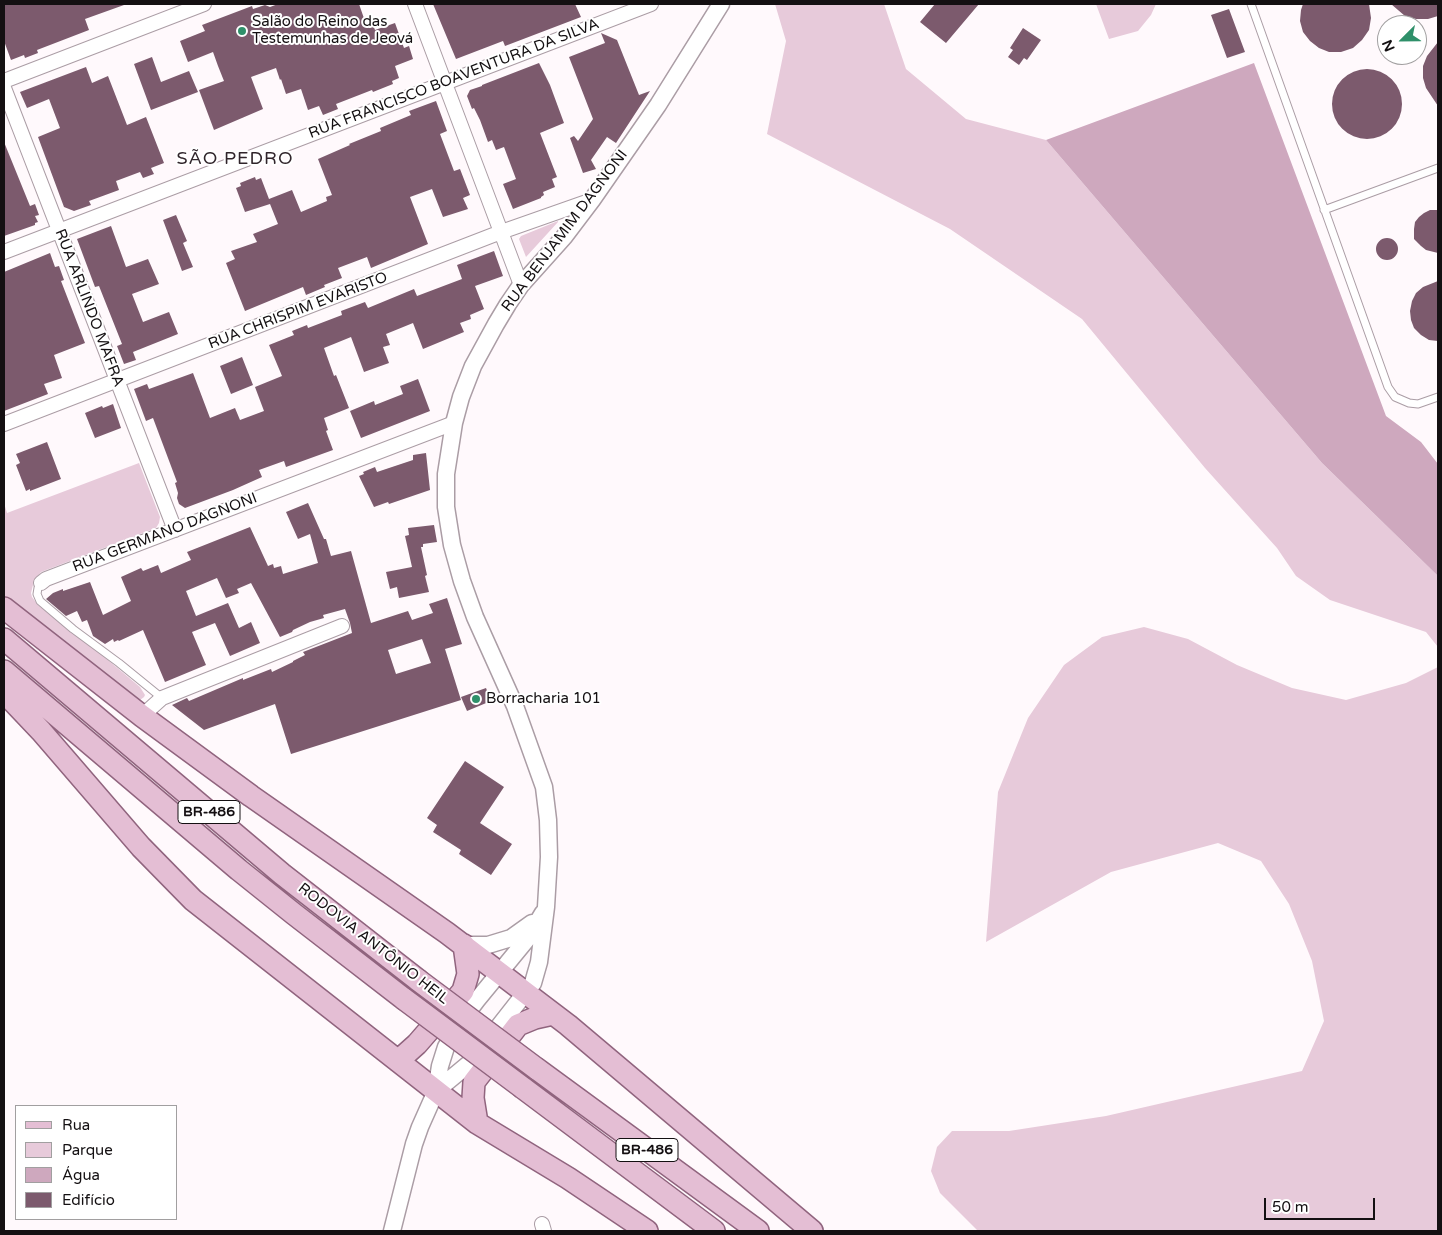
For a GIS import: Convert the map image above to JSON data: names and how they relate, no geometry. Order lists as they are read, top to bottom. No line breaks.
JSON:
{"streets":{"main road":["BR-486","RODOVIA ANTÔNIO HEIL"],"street":["RUA FRANCISCO BOAVENTURA DA SILVA","RUA BENJAMIM DAGNONI","RUA ARLINDO MAFRA","RUA CHRISPIM EVARISTO","RUA GERMANO DAGNONI"]},"crossings":[["RUA FRANCISCO BOAVENTURA DA SILVA","RUA ARLINDO MAFRA"],["RUA BENJAMIM DAGNONI","RUA CHRISPIM EVARISTO"],["RUA BENJAMIM DAGNONI","RUA GERMANO DAGNONI"],["RUA ARLINDO MAFRA","RUA CHRISPIM EVARISTO"],["RUA ARLINDO MAFRA","RUA GERMANO DAGNONI"]],"districts":["SÃO PEDRO"],"places":["Salão do Reino das Testemunhas de Jeová","Borracharia 101"],"legend":["Rua","Parque","Água","Edifício"],"scale_bar":"50 m","north":"bottom left"}
